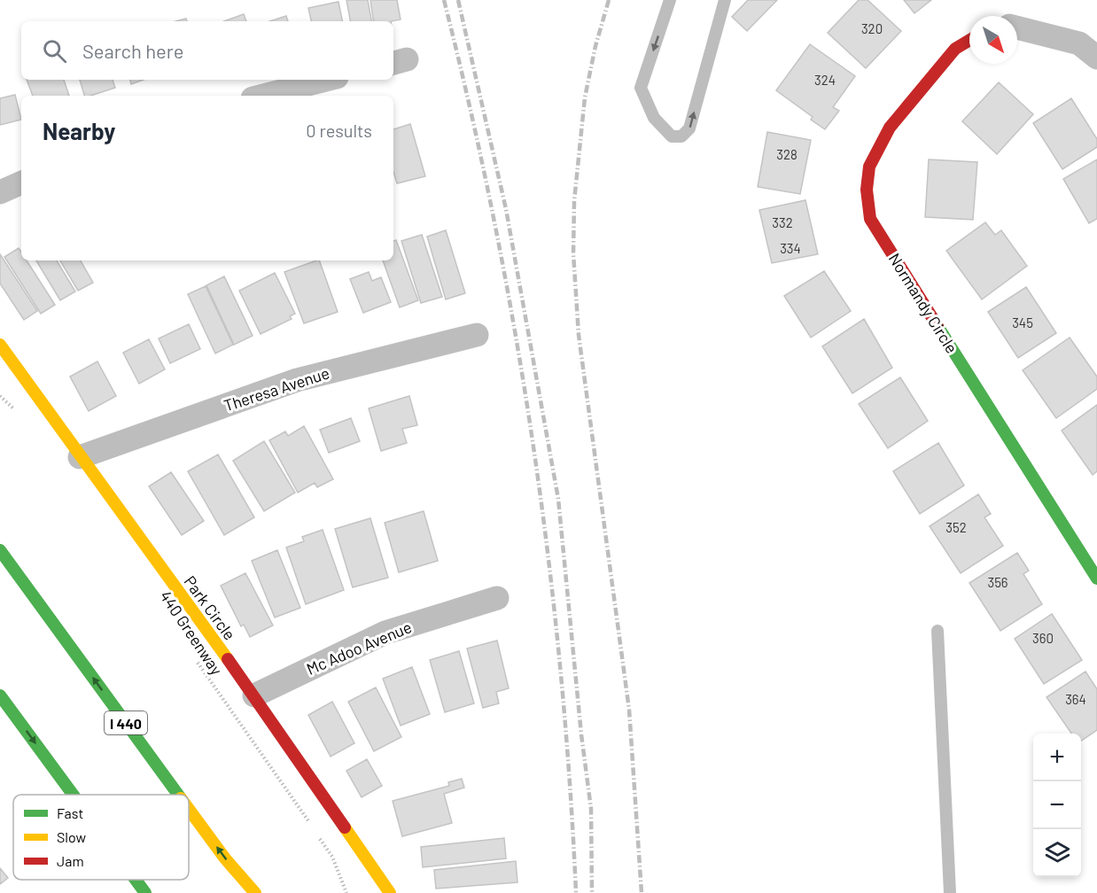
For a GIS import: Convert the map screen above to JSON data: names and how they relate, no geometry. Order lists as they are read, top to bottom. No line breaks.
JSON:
{"streets":{"main road":["Normandy Circle","Park Circle","I 440"],"street":["Theresa Avenue","Mc Adoo Avenue"],"path":["440 Greenway"]},"crossings":[["Theresa Avenue","Park Circle"],["Park Circle","Mc Adoo Avenue"]],"house_numbers":["320","324","328","332","334","345","352","356","360","364"],"legend":["Fast","Slow","Jam"],"north":"bottom right","page":{"search":"Search here","heading":["Nearby","0 results"],"map_buttons":["+","−"]}}
